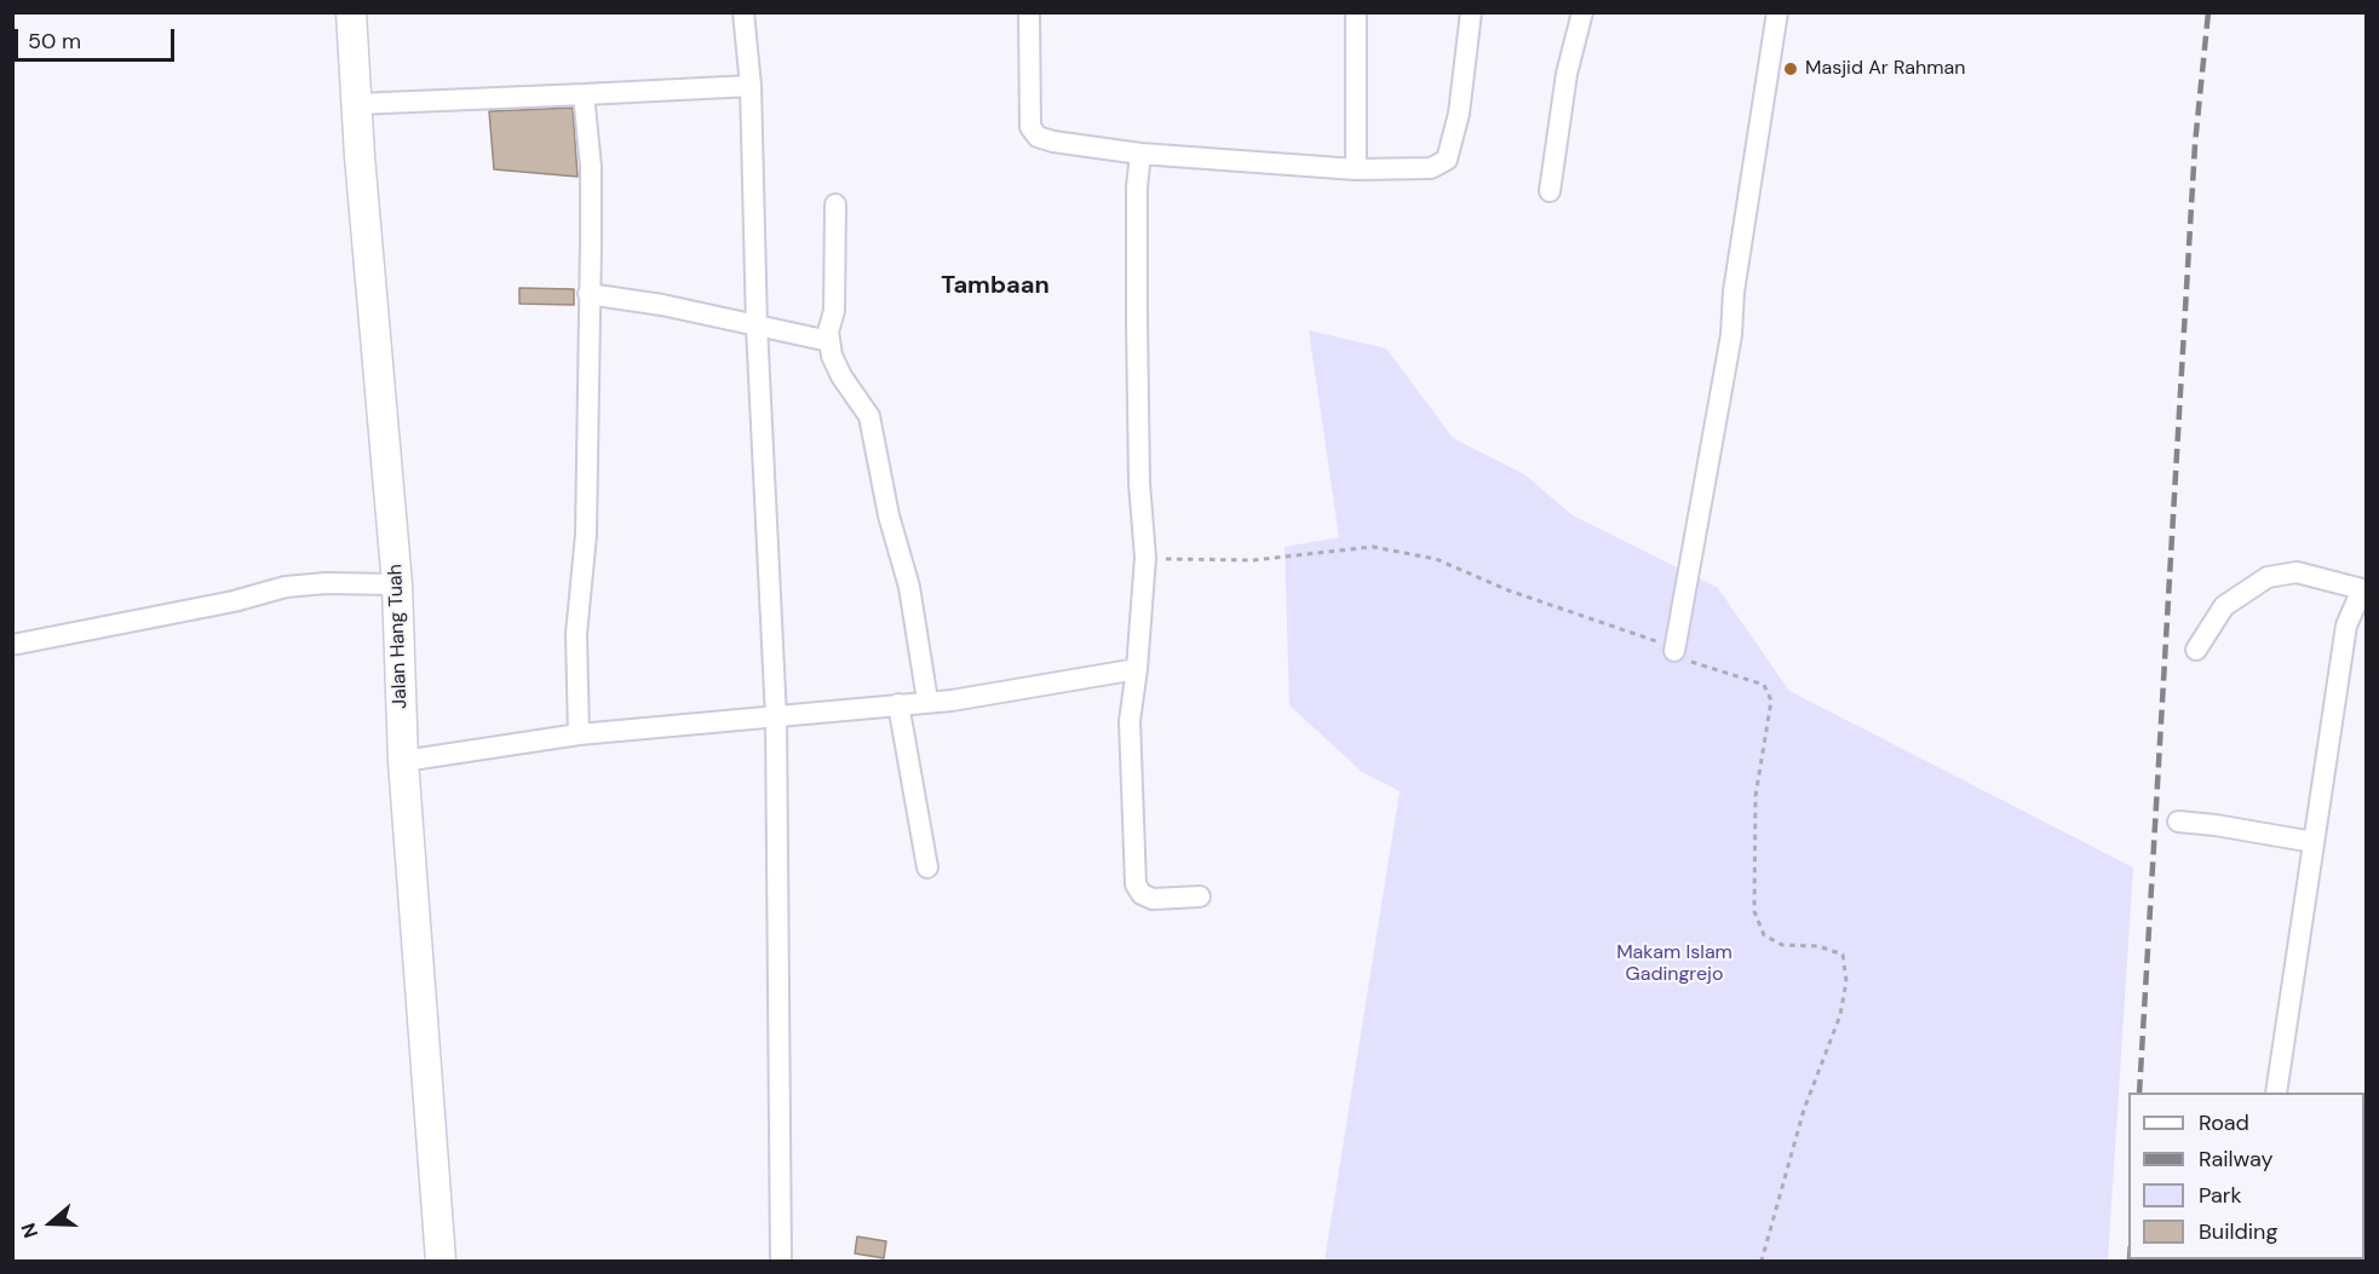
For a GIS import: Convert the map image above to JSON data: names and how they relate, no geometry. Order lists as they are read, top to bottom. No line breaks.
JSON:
{"streets":{"street":["Jalan Hang Tuah"]},"districts":["Tambaan"],"parks":["Makam Islam Gadingrejo"],"places":["Masjid Ar Rahman"],"legend":["Road","Railway","Park","Building"],"scale_bar":"50 m","north":"left"}
